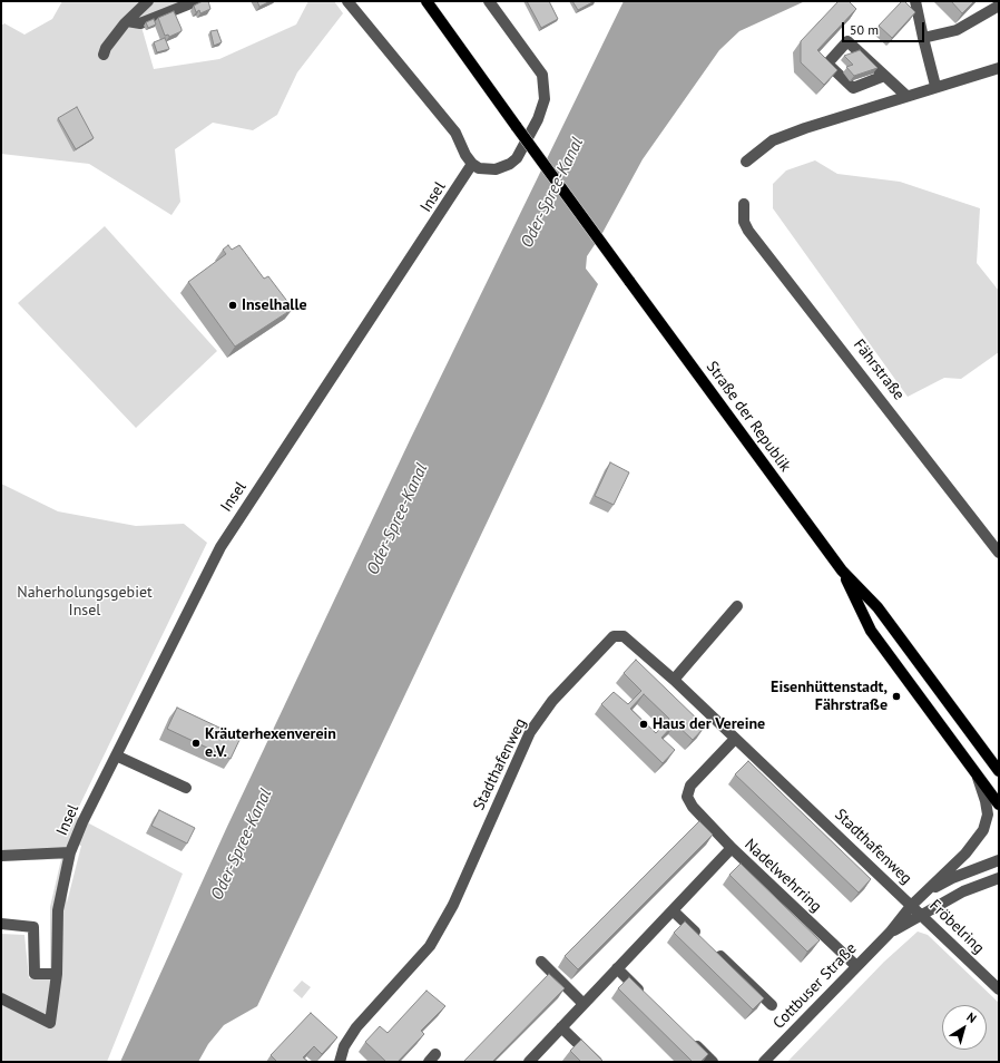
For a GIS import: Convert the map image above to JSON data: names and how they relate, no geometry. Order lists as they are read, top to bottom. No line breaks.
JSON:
{"streets":{"main road":["Straße der Republik"],"street":["Insel","Fährstraße","Stadthafenweg","Nadelwehrring","Fröbelring","Cottbuser Straße"]},"crossings":[["Straße der Republik","Cottbuser Straße"],["Stadthafenweg","Fröbelring"],["Stadthafenweg","Cottbuser Straße"],["Nadelwehrring","Cottbuser Straße"],["Fröbelring","Cottbuser Straße"]],"water":["Oder-Spree-Kanal"],"parks":["Naherholungsgebiet Insel"],"places":["Inselhalle","Eisenhüttenstadt, Fährstraße","Haus der Vereine","Kräuterhexenverein e.V."],"scale_bar":"50 m","north":"top right"}
